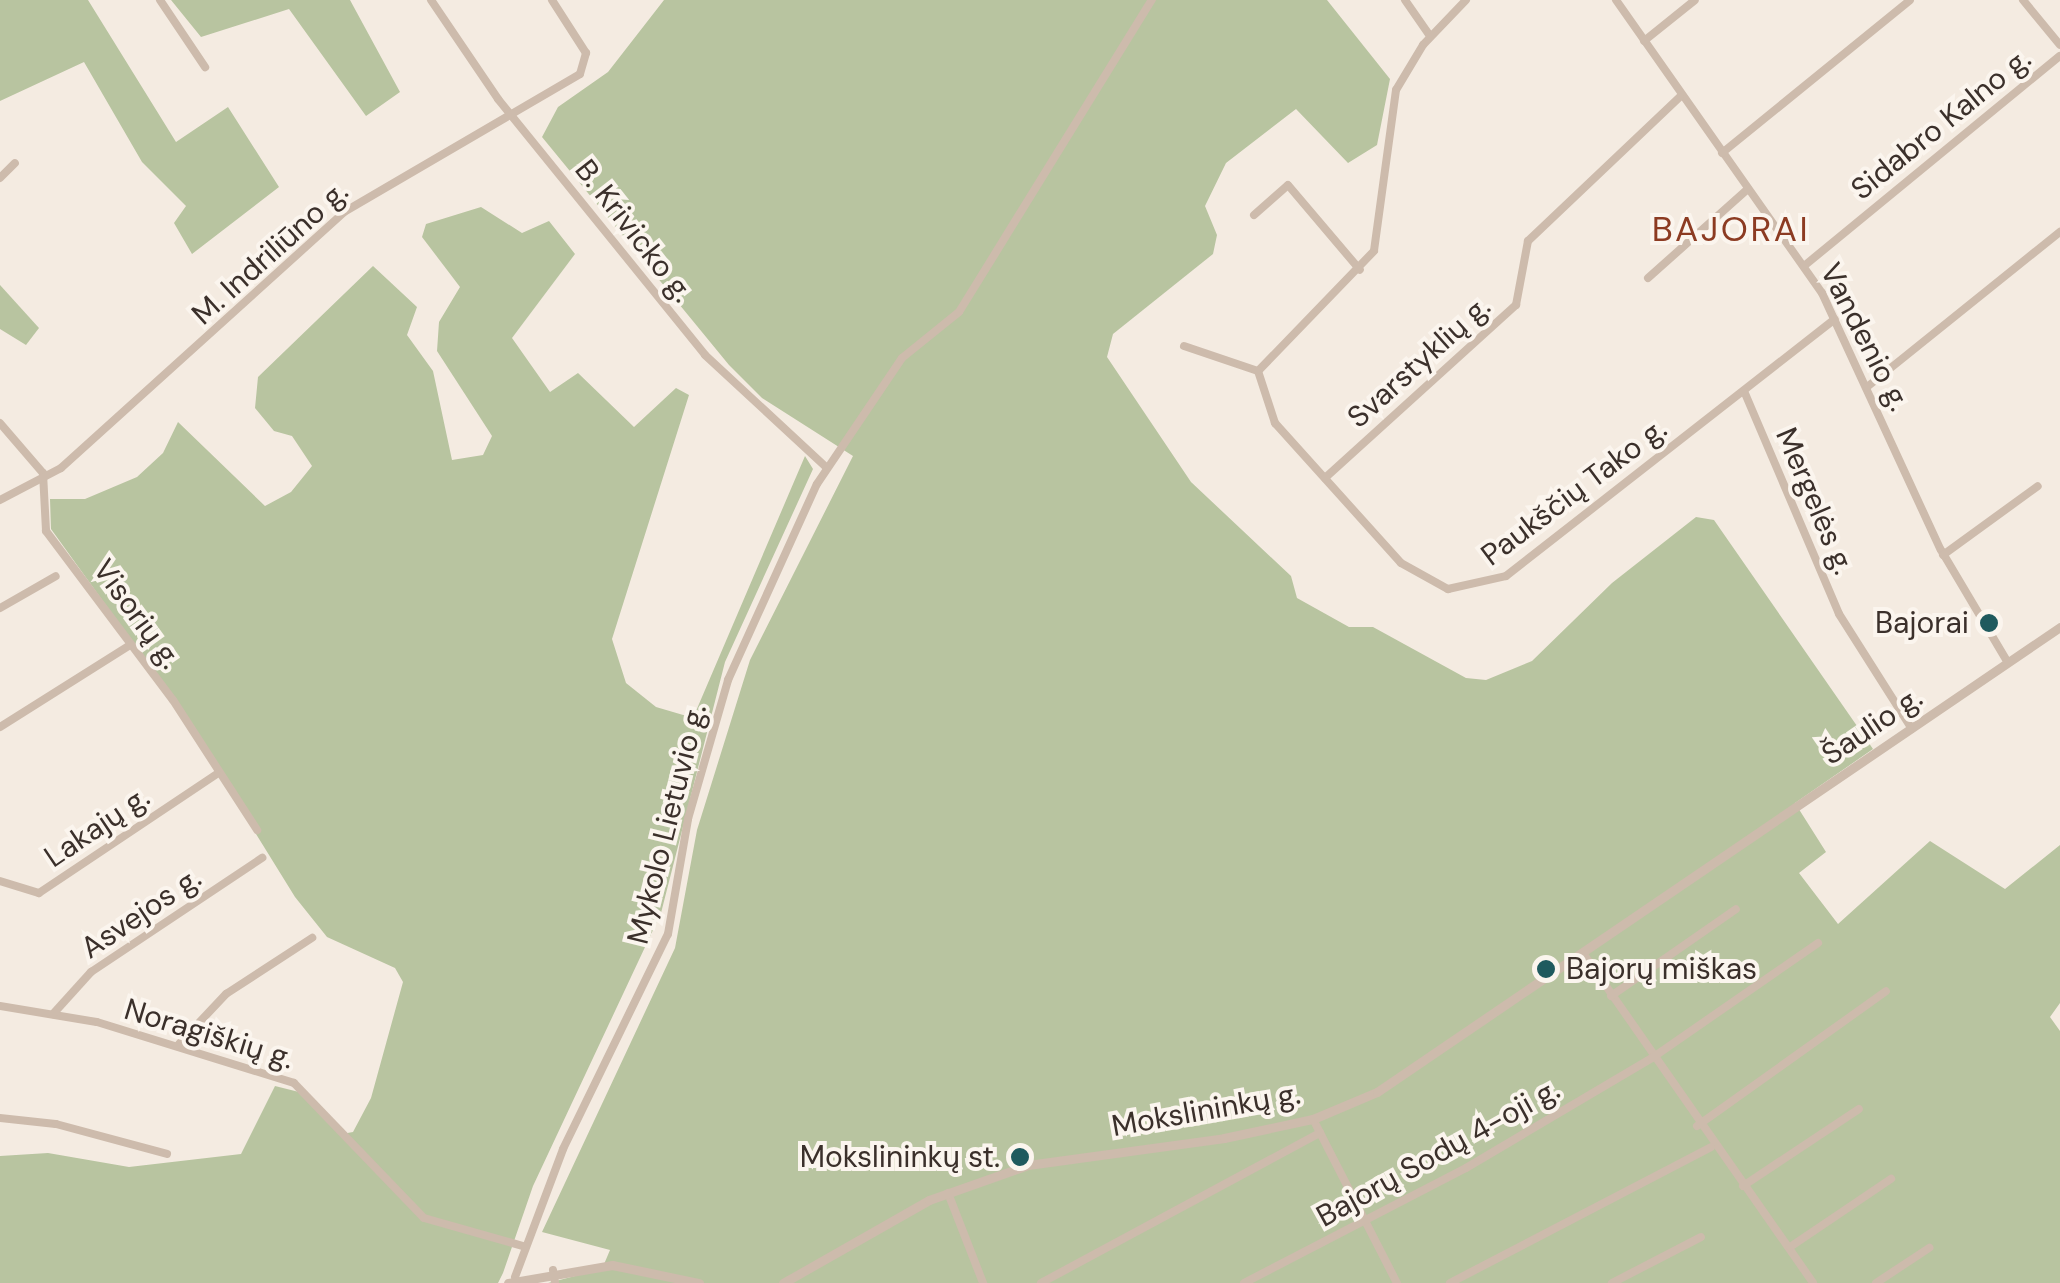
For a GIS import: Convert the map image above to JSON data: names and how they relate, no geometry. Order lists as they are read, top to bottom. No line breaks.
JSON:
{"streets":{"street":["Sidabro Kalno g.","B. Krivicko g.","M. Indriliūno g.","Vandenio g.","Svarstyklių g.","Paukščių Tako g.","Mergelės g.","Visorių g.","Šaulio g.","Mykolo Lietuvio g.","Lakajų g.","Asvejos g.","Noragiškių g.","Mokslininkų g.","Bajorų Sodų 4-oji g."]},"crossings":[["Sidabro Kalno g.","Vandenio g."],["B. Krivicko g.","M. Indriliūno g."],["B. Krivicko g.","Mykolo Lietuvio g."],["M. Indriliūno g.","Visorių g."],["Vandenio g.","Svarstyklių g."],["Vandenio g.","Paukščių Tako g."],["Vandenio g.","Šaulio g."],["Svarstyklių g.","Paukščių Tako g."],["Paukščių Tako g.","Mergelės g."],["Mergelės g.","Šaulio g."],["Visorių g.","Lakajų g."],["Šaulio g.","Mokslininkų g."],["Mykolo Lietuvio g.","Noragiškių g."],["Asvejos g.","Noragiškių g."]],"districts":["BAJORAI"],"places":["Bajorai","Bajorų miškas","Mokslininkų st."]}
